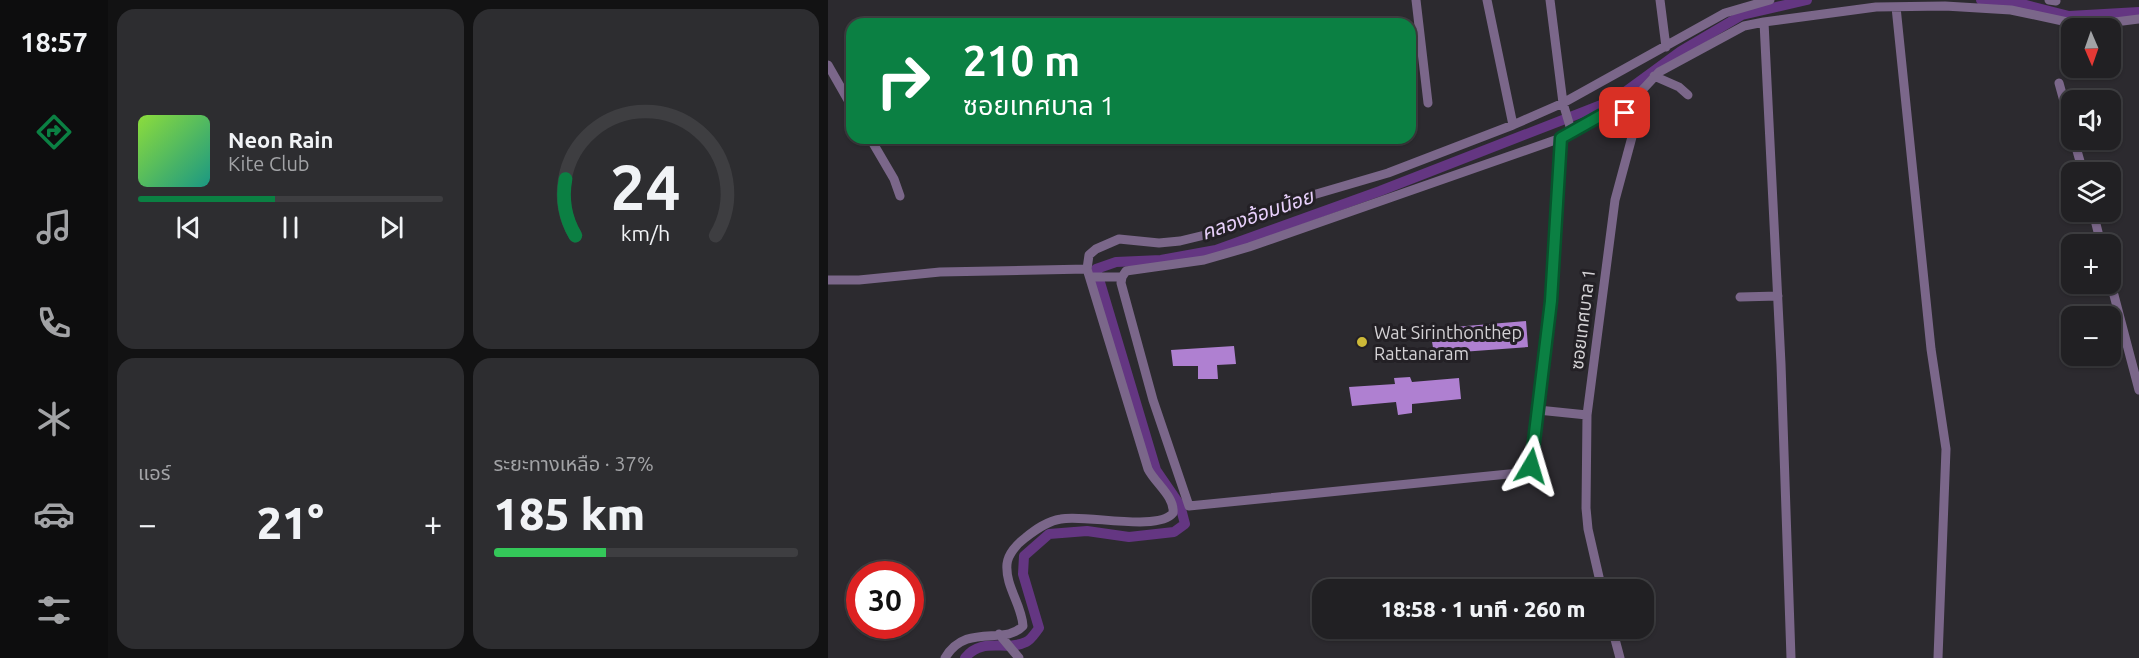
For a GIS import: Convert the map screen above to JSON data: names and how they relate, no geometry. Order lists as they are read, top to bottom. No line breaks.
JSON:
{"streets":{"street":["ซอยเทศบาล 1"]},"water":["คลองอ้อมน้อย"],"places":["Wat Sirinthonthep Rattanaram"],"north":"bottom","page":{"tabs":"18:57","map_buttons":["+","−"],"turn":["210 m","ซอยเทศบาล 1"],"song":["Neon Rain","Kite Club"],"tile":["แอร์",["ระยะทางเหลือ · 37%","185 km"]],"heat":["−","21°","+"],"limit":"30","trip":"18:58 · 1 นาที · 260 m","gauge":["24","km/h"]}}
